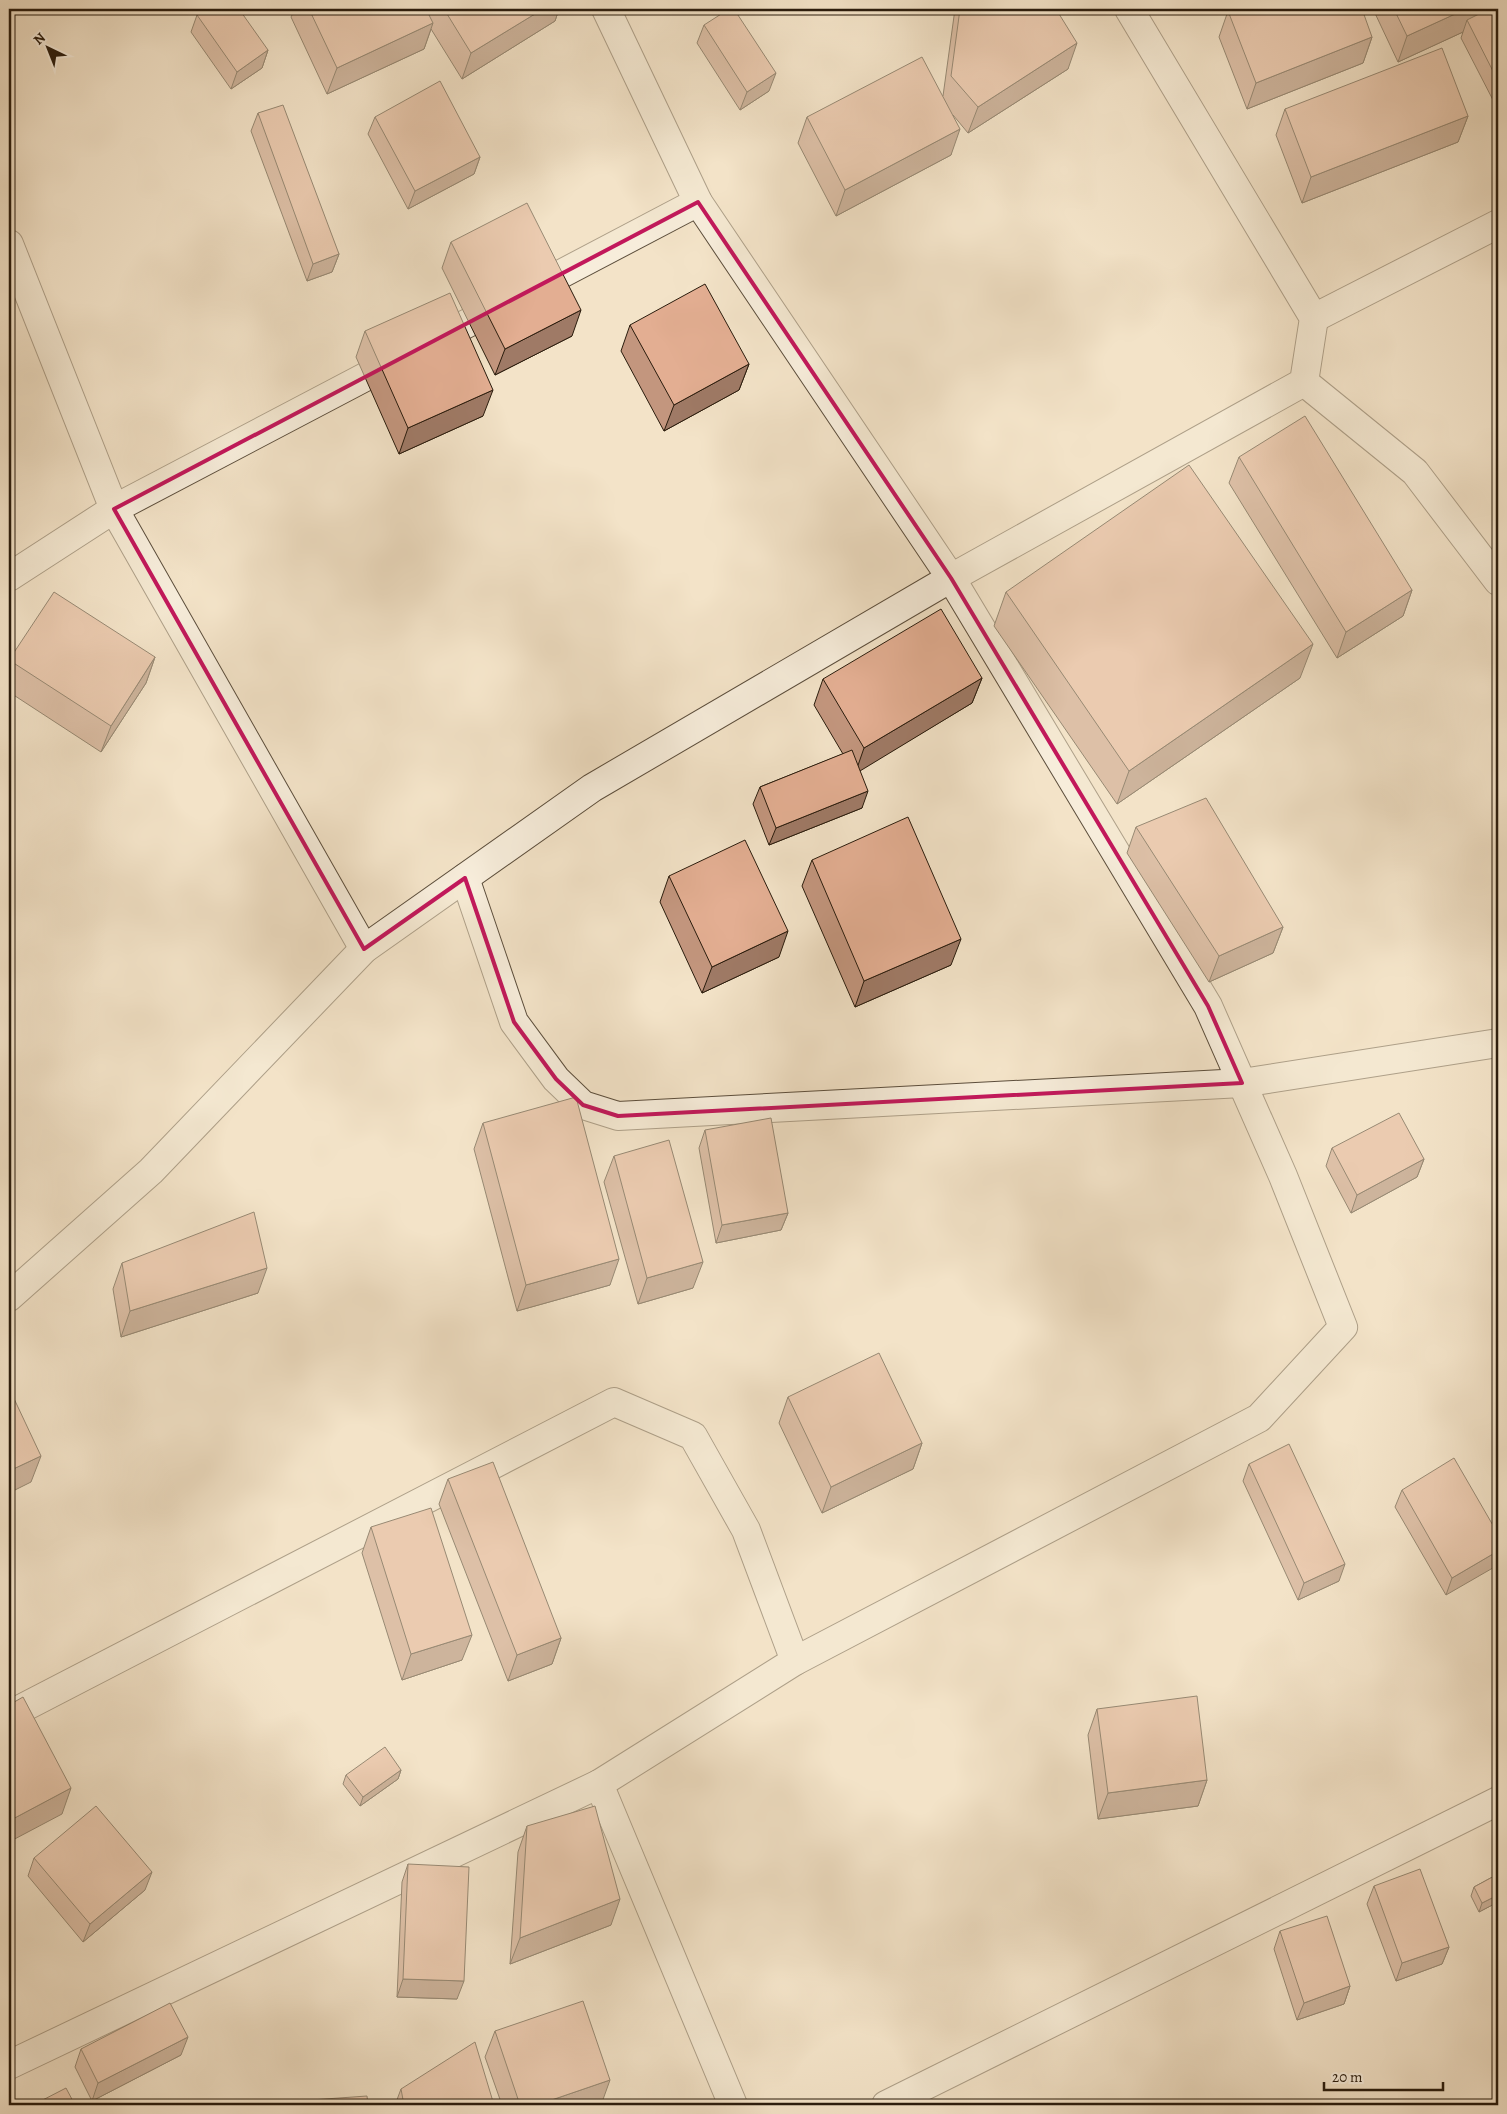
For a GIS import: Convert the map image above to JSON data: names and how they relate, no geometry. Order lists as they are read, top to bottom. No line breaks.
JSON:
{"scale_bar":"20 m","north":"top left"}
